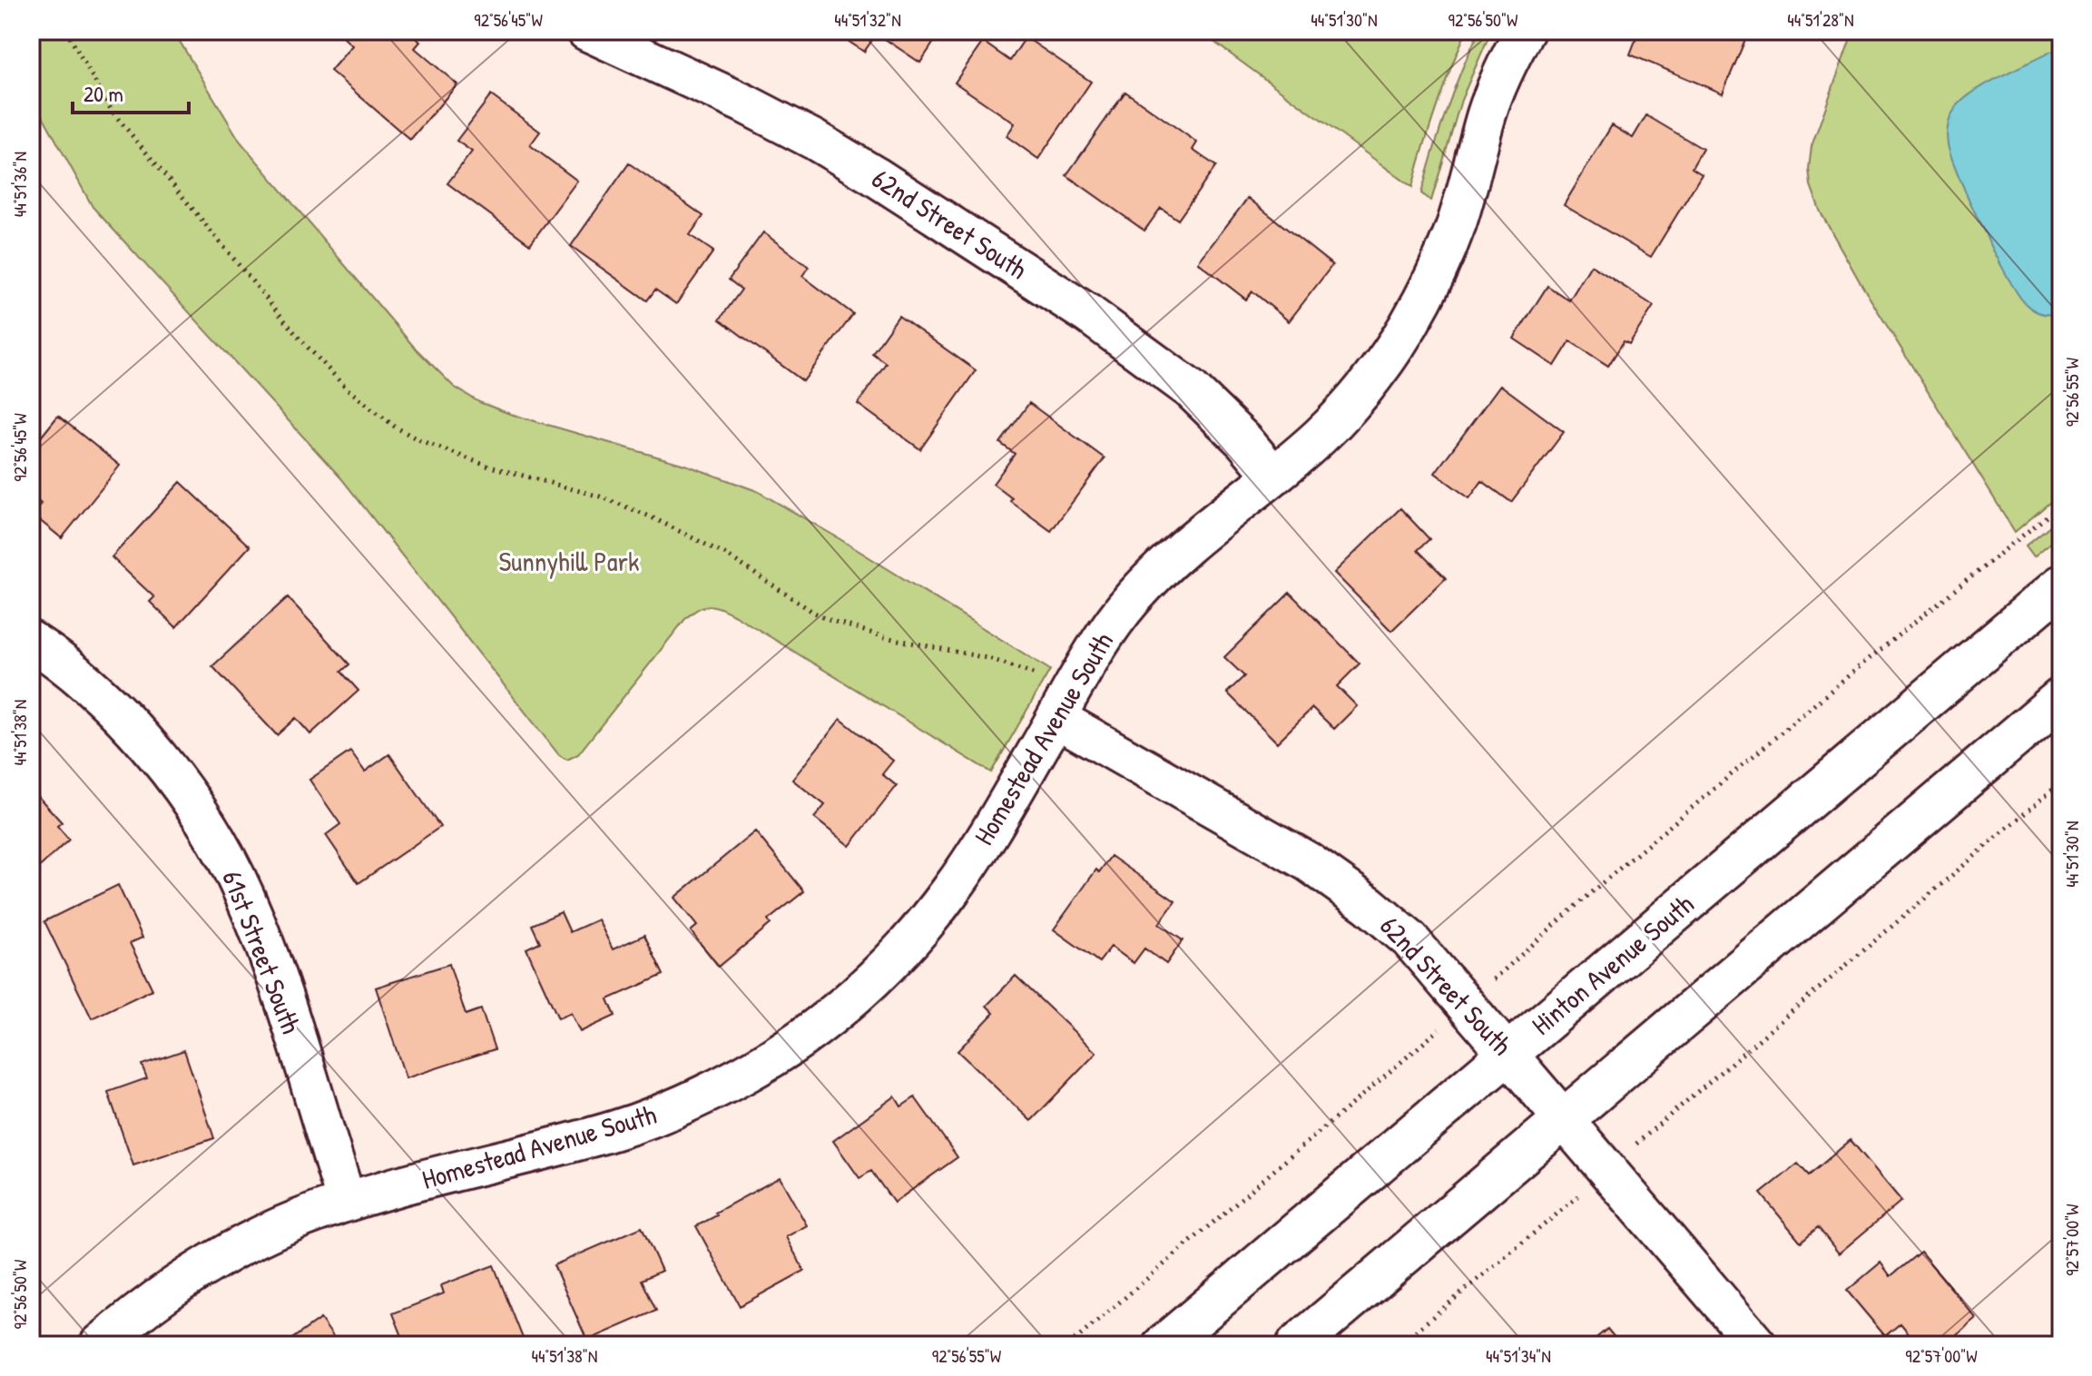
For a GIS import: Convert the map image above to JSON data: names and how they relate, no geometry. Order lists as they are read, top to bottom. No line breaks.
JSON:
{"streets":{"main road":["Hinton Avenue South"],"street":["62nd Street South","Homestead Avenue South","61st Street South"]},"crossings":[["62nd Street South","Homestead Avenue South"],["62nd Street South","Hinton Avenue South"],["Homestead Avenue South","61st Street South"]],"parks":["Sunnyhill Park"],"scale_bar":"20 m","coordinates":["92°56'45\"W","44°51'32\"N","44°51'30\"N","92°56'50\"W","44°51'28\"N","44°51'36\"N","92°56'55\"W","44°51'38\"N","92°57'00\"W","44°51'34\"N"]}
